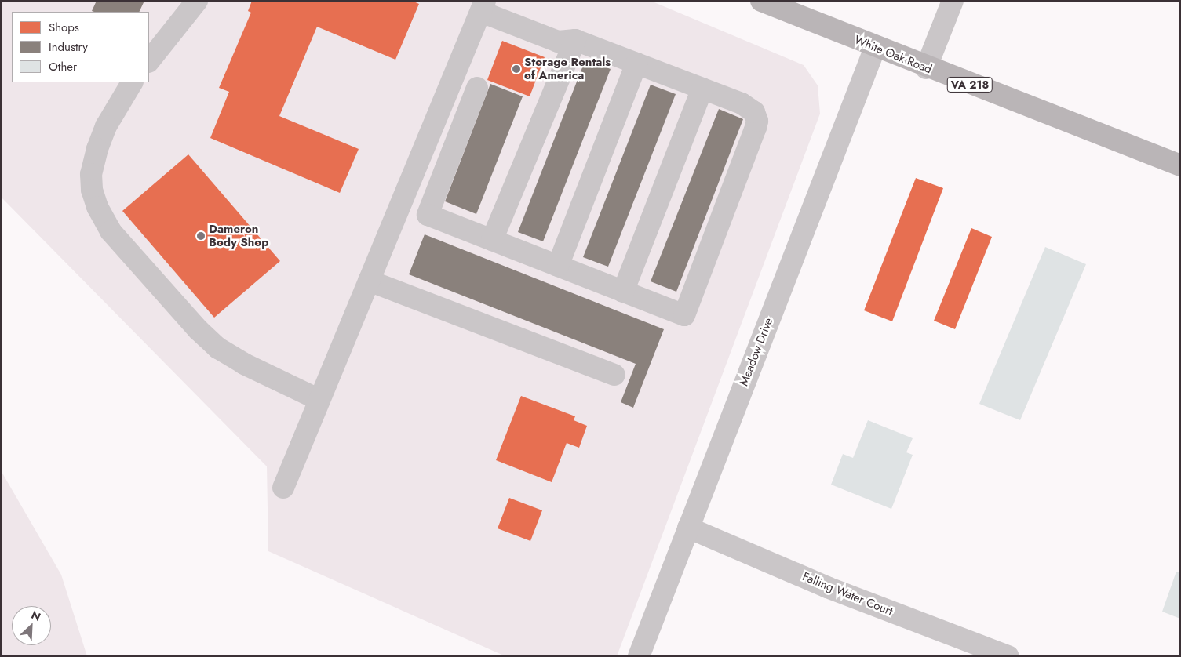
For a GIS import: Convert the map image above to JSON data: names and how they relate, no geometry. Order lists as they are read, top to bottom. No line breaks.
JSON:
{"streets":{"main road":["White Oak Road","VA 218"],"street":["Meadow Drive","Falling Water Court"]},"crossings":[["White Oak Road","Meadow Drive"],["Meadow Drive","Falling Water Court"]],"places":["Storage Rentals of America","Dameron Body Shop"],"legend":["Shops","Industry","Other"],"north":"top right"}
